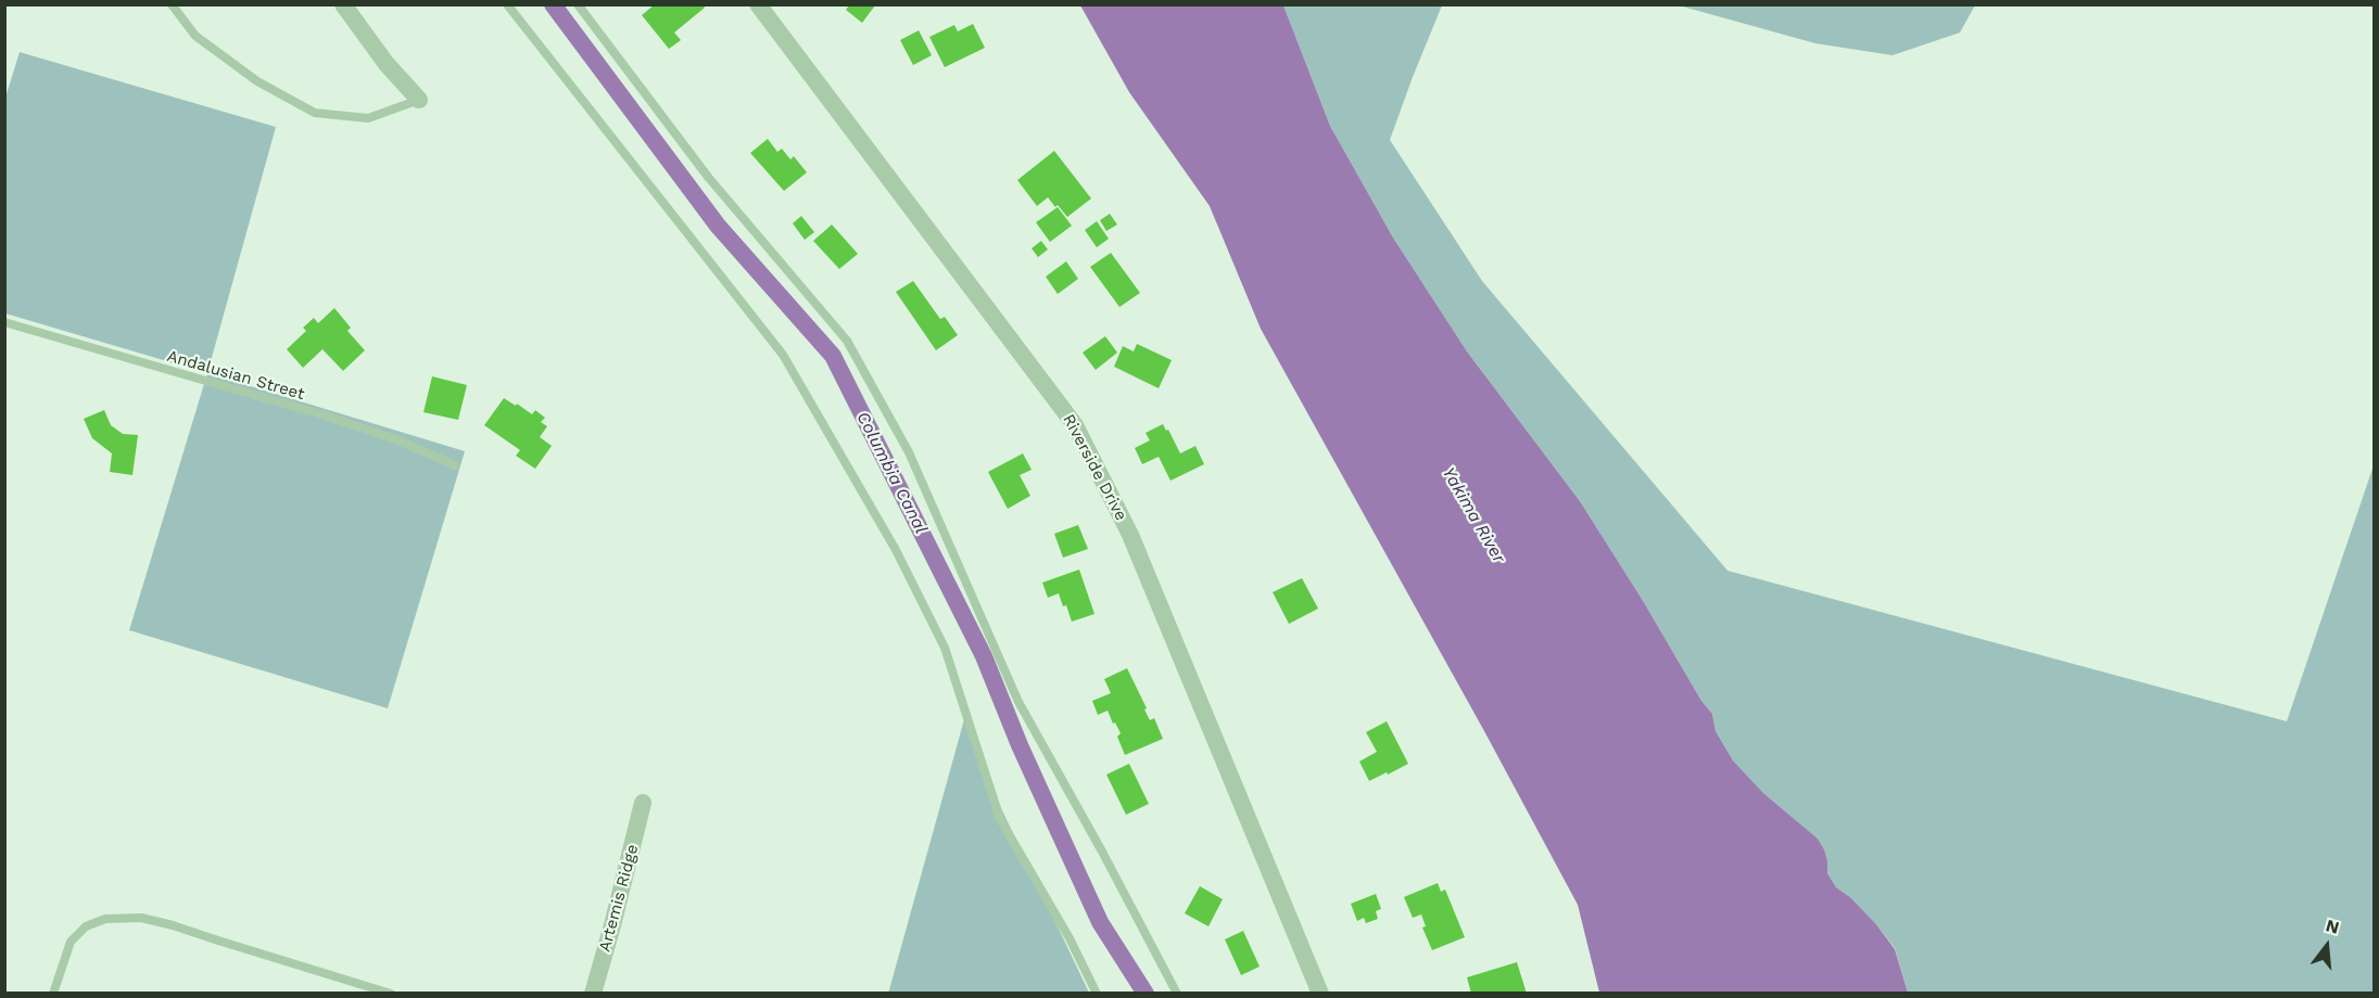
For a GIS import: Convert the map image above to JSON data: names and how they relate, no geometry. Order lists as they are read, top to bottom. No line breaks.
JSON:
{"streets":{"street":["Riverside Drive","Artemis Ridge"],"lane":["Andalusian Street"]},"water":["Columbia Canal","Yakima River"],"north":"top"}
